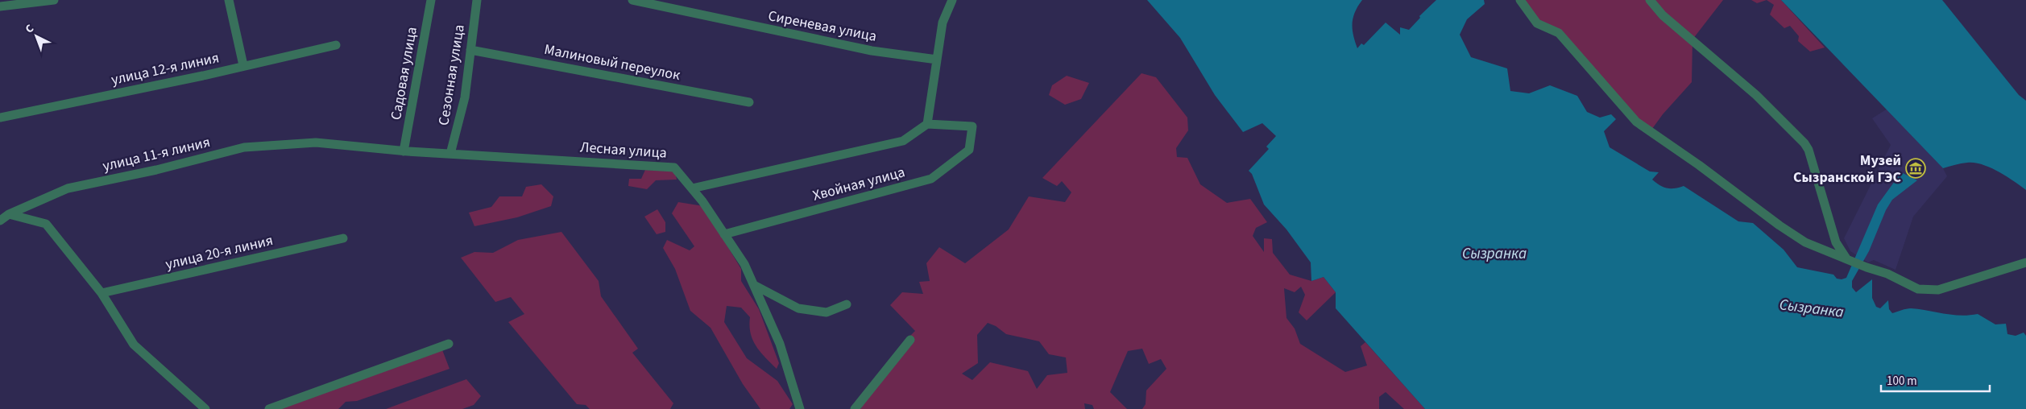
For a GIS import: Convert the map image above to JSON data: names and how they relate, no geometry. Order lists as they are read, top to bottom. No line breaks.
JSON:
{"streets":{"street":["Сиреневая улица","Малиновый переулок","улица 12-я линия","Садовая улица","Сезонная улица","Лесная улица","улица 11-я линия","Хвойная улица","улица 20-я линия"]},"crossings":[["Малиновый переулок","Сезонная улица"],["Садовая улица","Лесная улица"],["Сезонная улица","Лесная улица"],["Лесная улица","улица 11-я линия"],["Лесная улица","Хвойная улица"]],"water":["Сызранка"],"places":{"museum":["Музей Сызранской ГЭС"]},"scale_bar":"100 m","north":"top left"}
